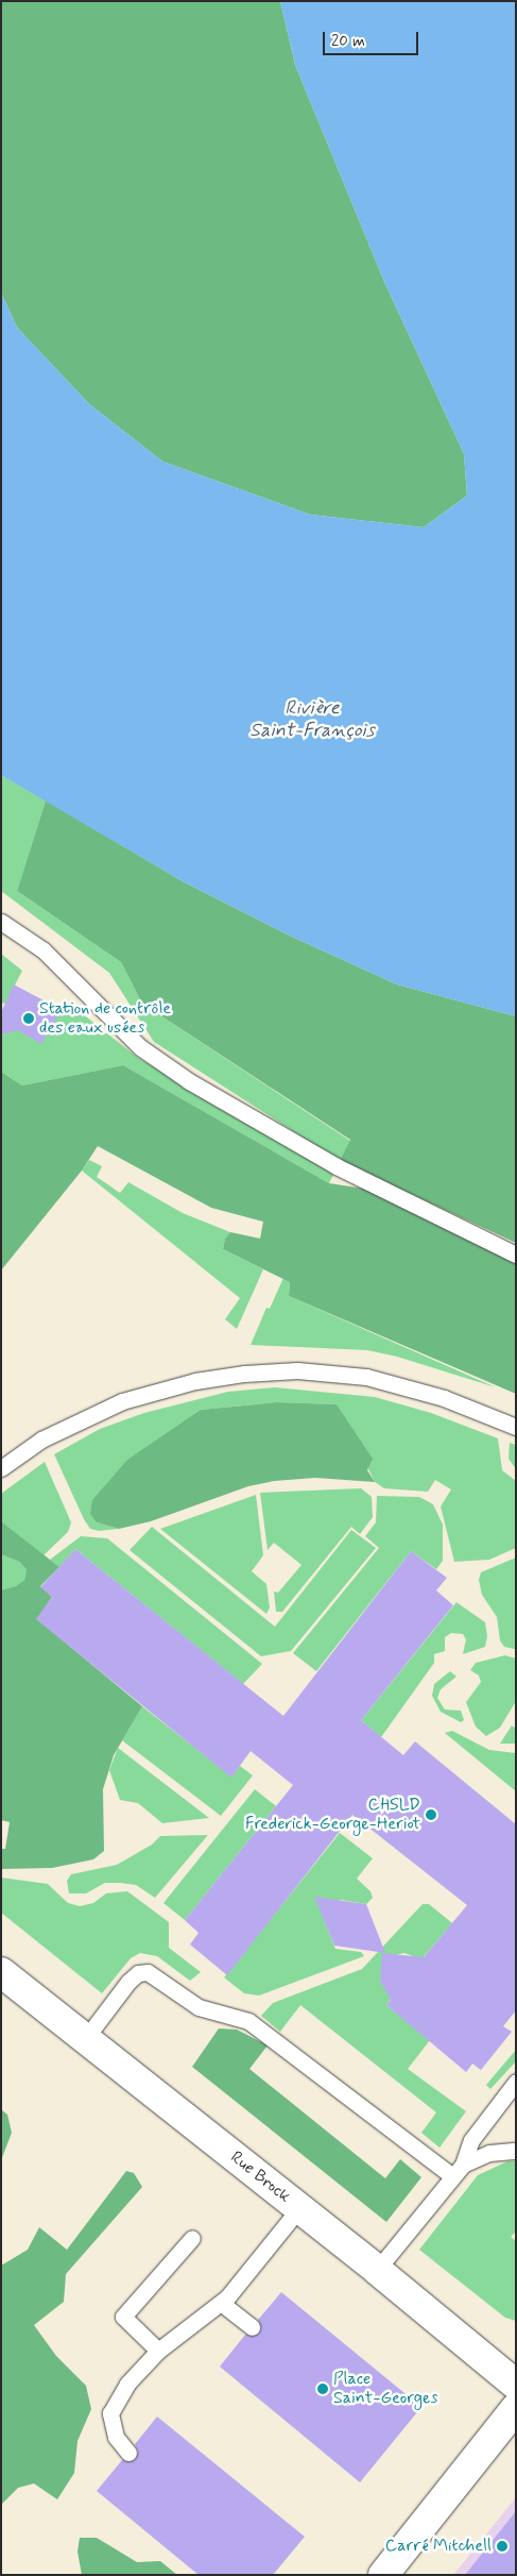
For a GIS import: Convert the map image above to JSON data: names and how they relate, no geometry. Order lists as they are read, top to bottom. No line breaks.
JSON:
{"streets":{"street":["Rue Brock"]},"water":["Rivière Saint-François"],"places":["Station de contrôle des eaux usées","CHSLD Frederick-George-Heriot","Place Saint-Georges","Carré Mitchell"],"scale_bar":"20 m"}
